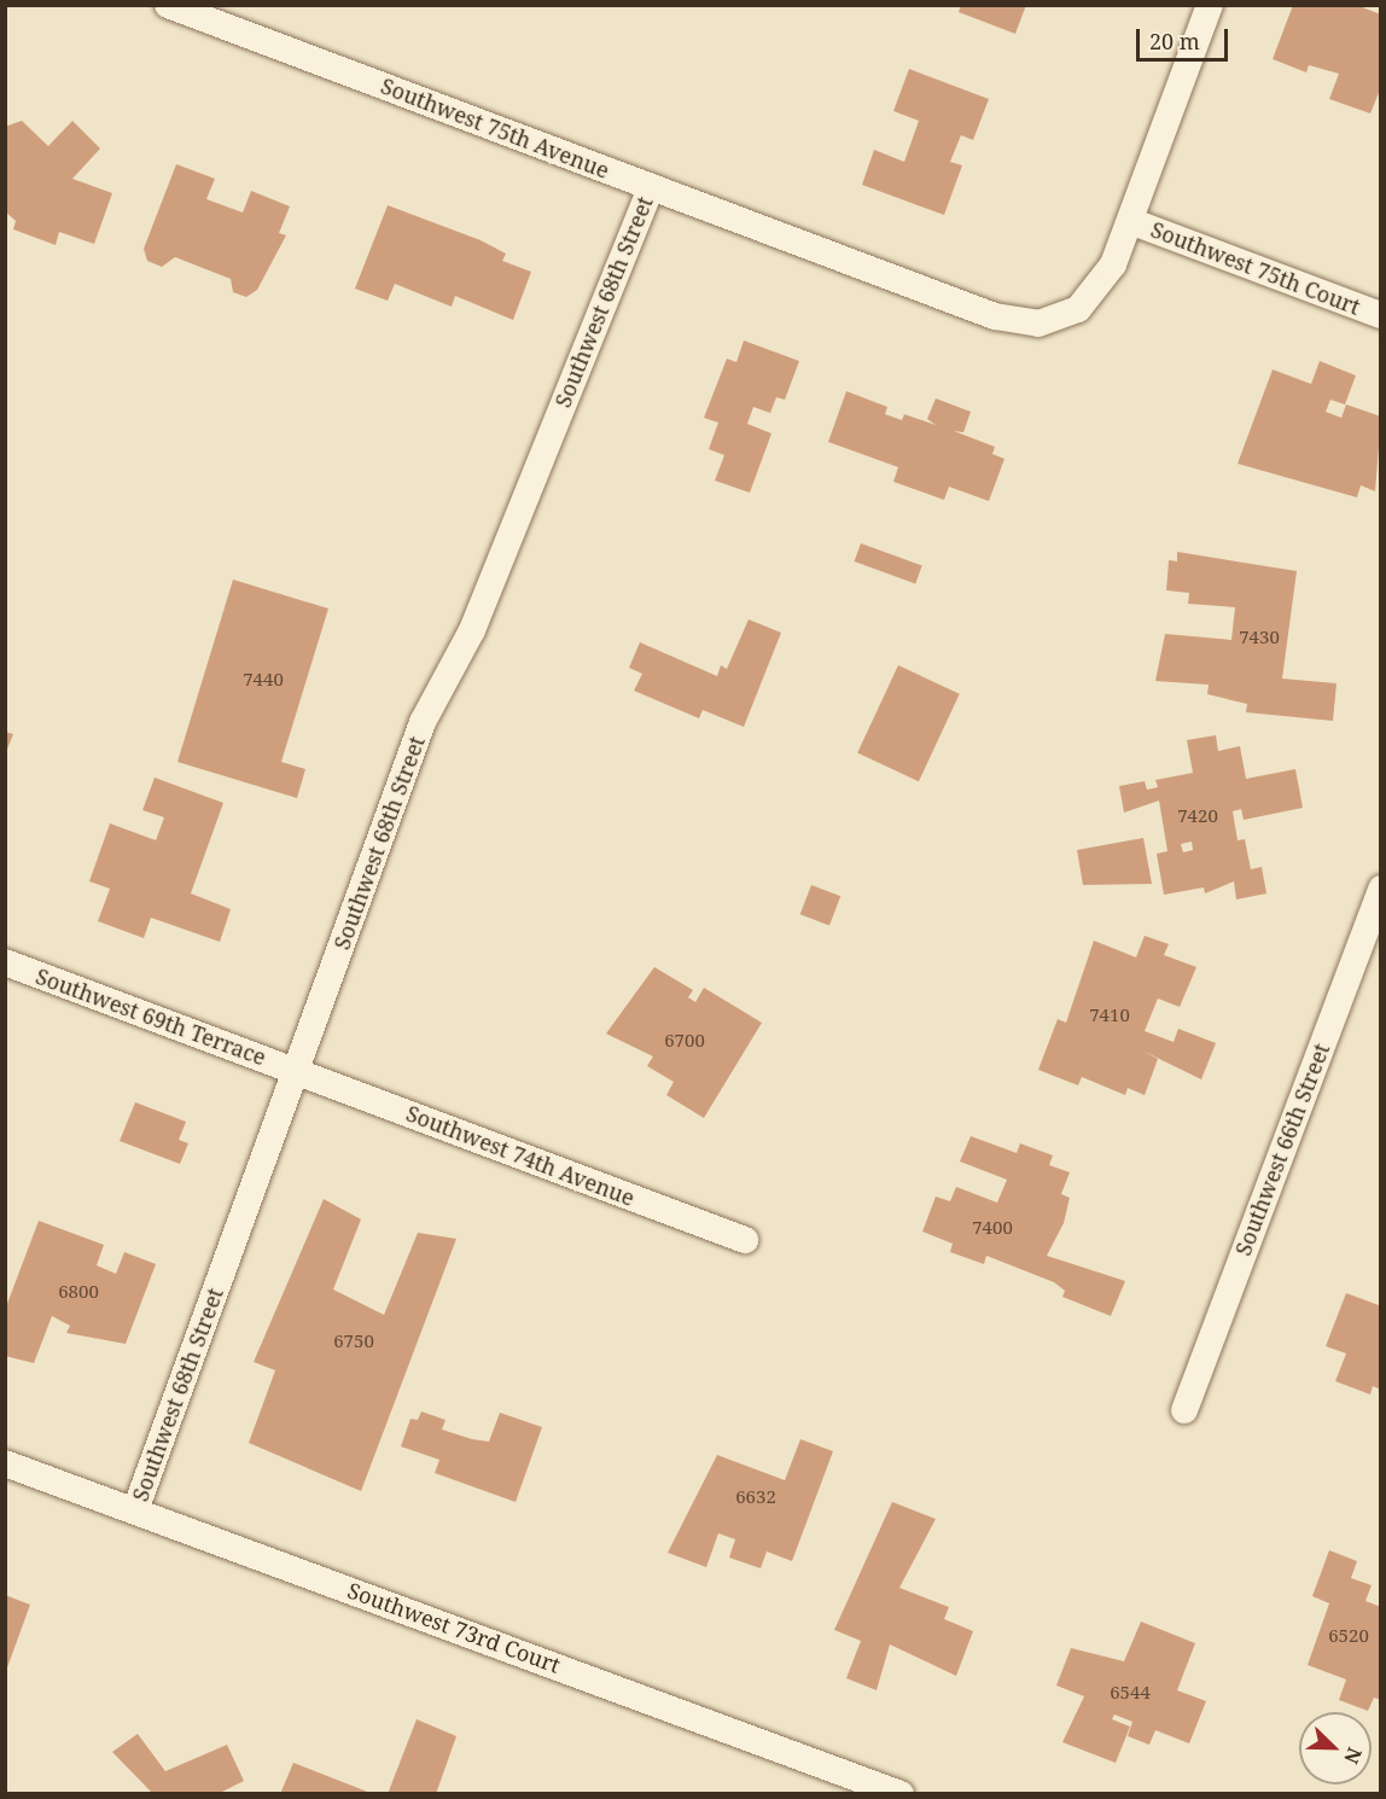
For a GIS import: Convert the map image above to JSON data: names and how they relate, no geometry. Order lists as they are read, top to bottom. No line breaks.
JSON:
{"streets":{"street":["Southwest 75th Avenue","Southwest 75th Court","Southwest 68th Street","Southwest 69th Terrace","Southwest 66th Street","Southwest 74th Avenue","Southwest 73rd Court"]},"crossings":[["Southwest 75th Avenue","Southwest 75th Court"],["Southwest 75th Avenue","Southwest 68th Street"],["Southwest 68th Street","Southwest 69th Terrace"],["Southwest 68th Street","Southwest 74th Avenue"],["Southwest 68th Street","Southwest 73rd Court"],["Southwest 69th Terrace","Southwest 74th Avenue"]],"house_numbers":["7430","7440","7420","7410","6700","7400","6800","6750","6632","6520","6544"],"scale_bar":"20 m","north":"bottom right"}
